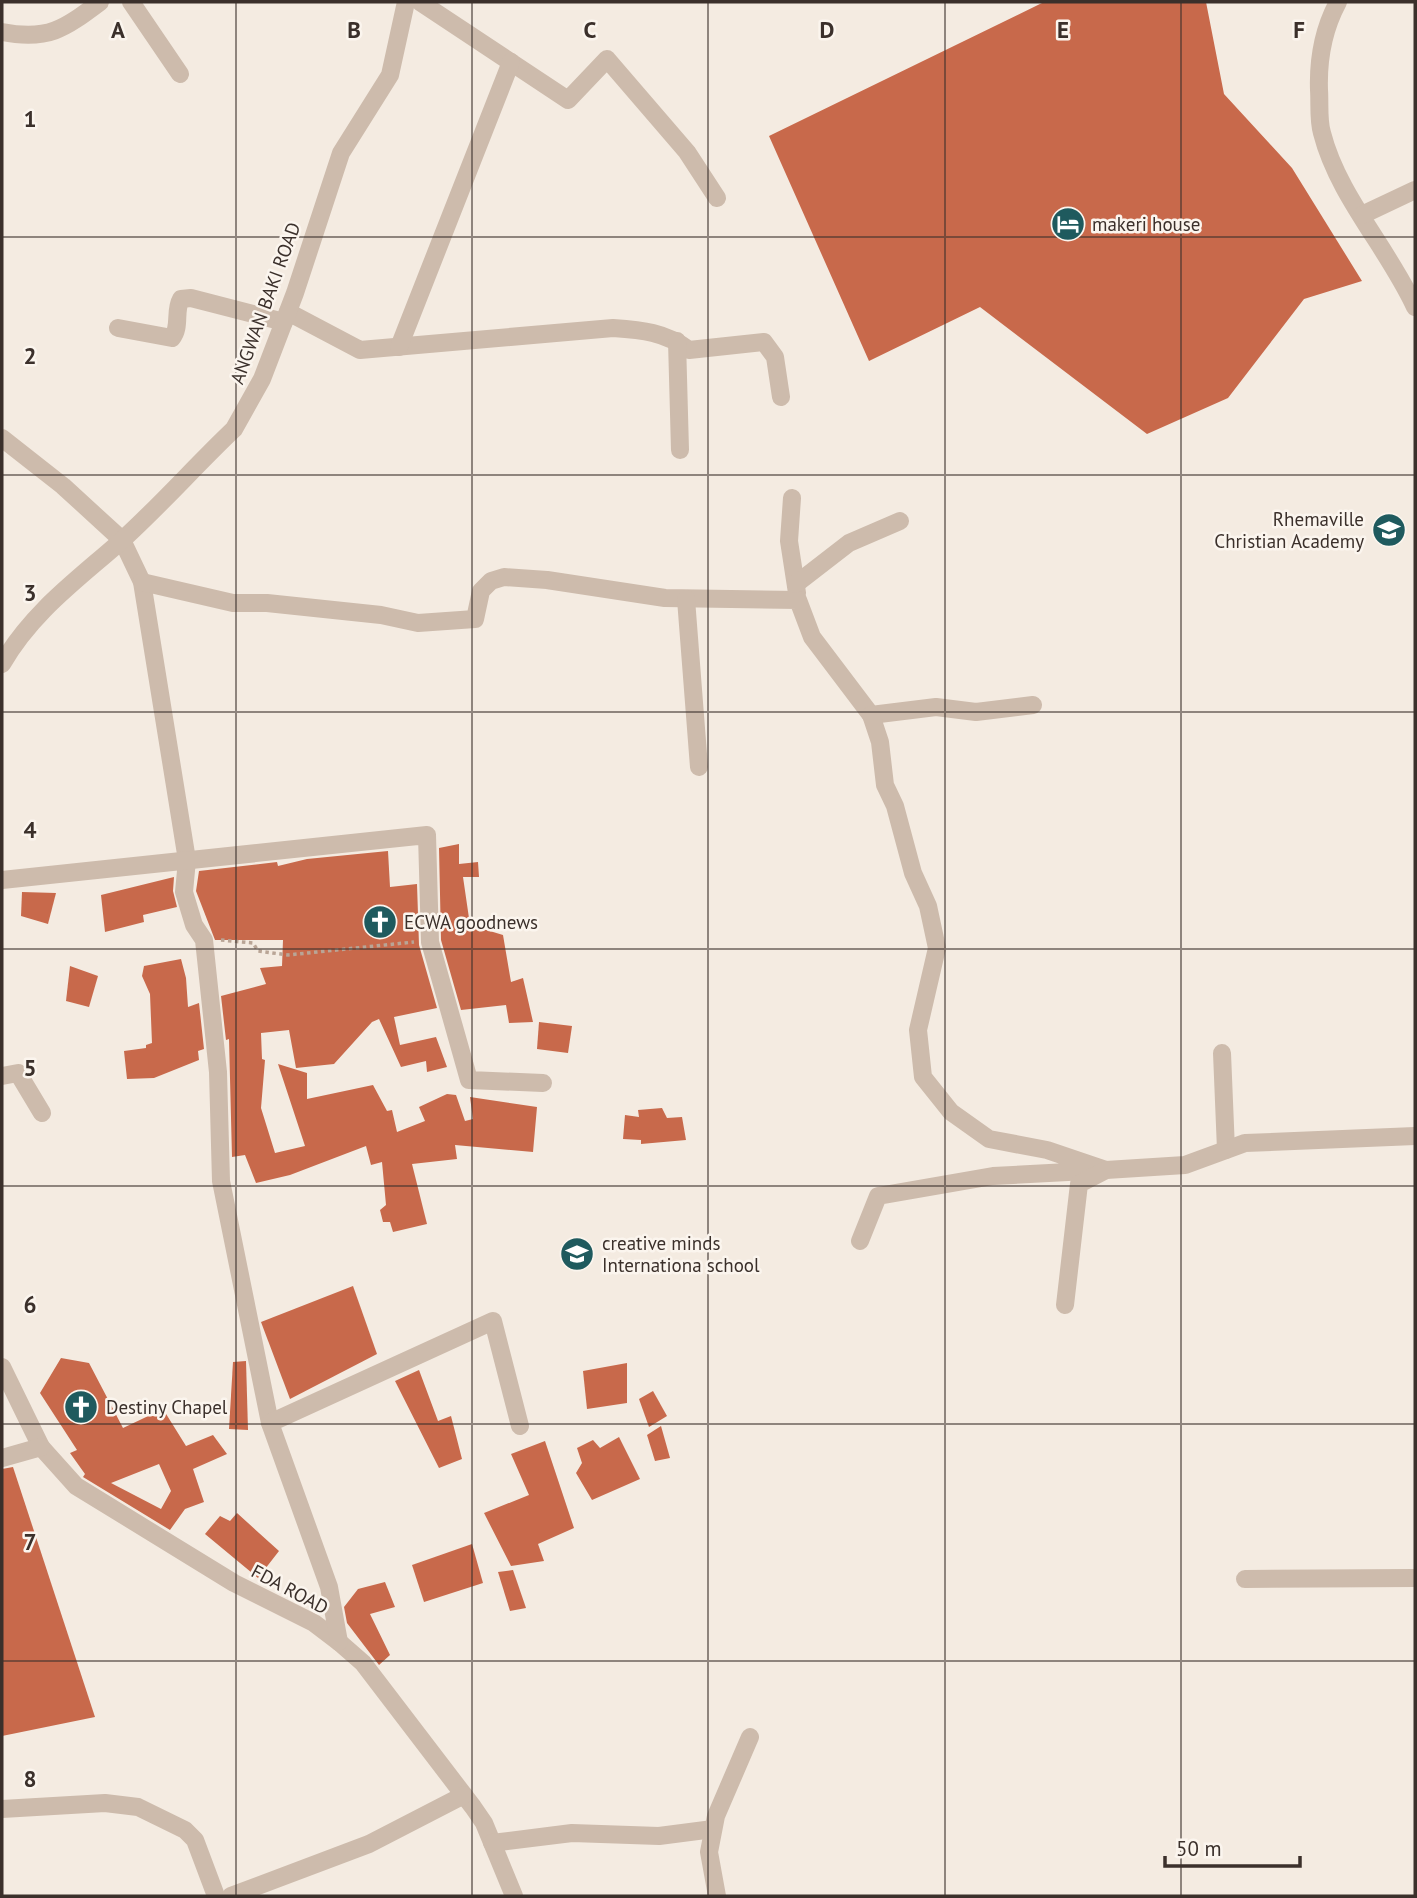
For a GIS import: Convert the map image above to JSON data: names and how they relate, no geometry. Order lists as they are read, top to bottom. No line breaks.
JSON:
{"streets":{"street":["ANGWAN BAKI ROAD","FDA ROAD"]},"places":{"hotel":["makeri house"],"school or university":["Rhemaville Christian Academy","creative minds Internationa school"],"church":["ECWA goodnews","Destiny Chapel"]},"scale_bar":"50 m","grid":{"columns":["A","B","C","D","E","F"],"rows":["1","2","3","4","5","6","7","8"]}}
